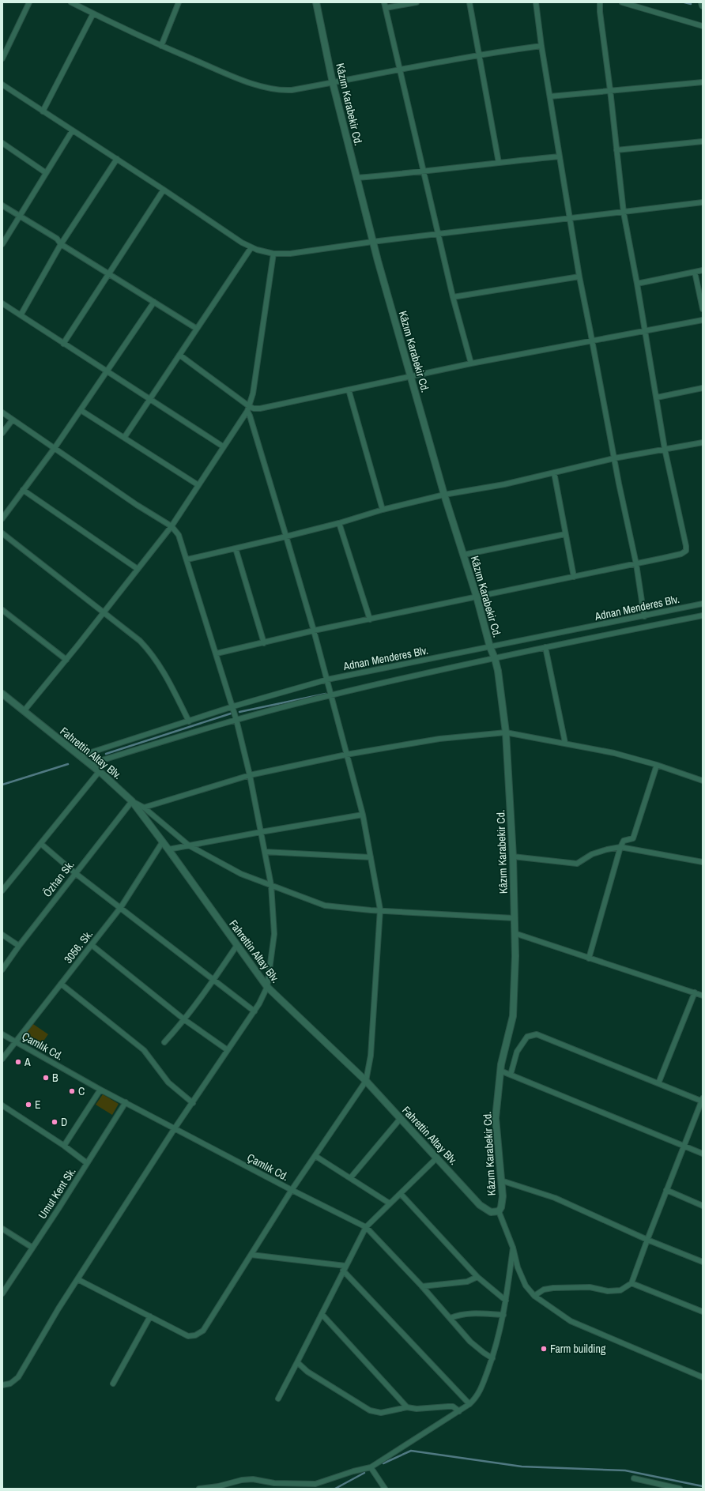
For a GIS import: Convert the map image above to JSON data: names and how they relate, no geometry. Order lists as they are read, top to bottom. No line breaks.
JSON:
{"streets":{"street":["Kâzım Karabekir Cd.","Adnan Menderes Blv.","Fahrettin Altay Blv.","Özhan Sk.","3056. Sk.","Çamlık Cd.","Umut Kent Sk."]},"crossings":[["Kâzım Karabekir Cd.","Adnan Menderes Blv."],["Kâzım Karabekir Cd.","Fahrettin Altay Blv."],["Adnan Menderes Blv.","Fahrettin Altay Blv."],["Fahrettin Altay Blv.","Özhan Sk."],["Fahrettin Altay Blv.","3056. Sk."],["3056. Sk.","Çamlık Cd."],["Çamlık Cd.","Umut Kent Sk."]],"places":["A","B","C","E","D","Farm building"]}
